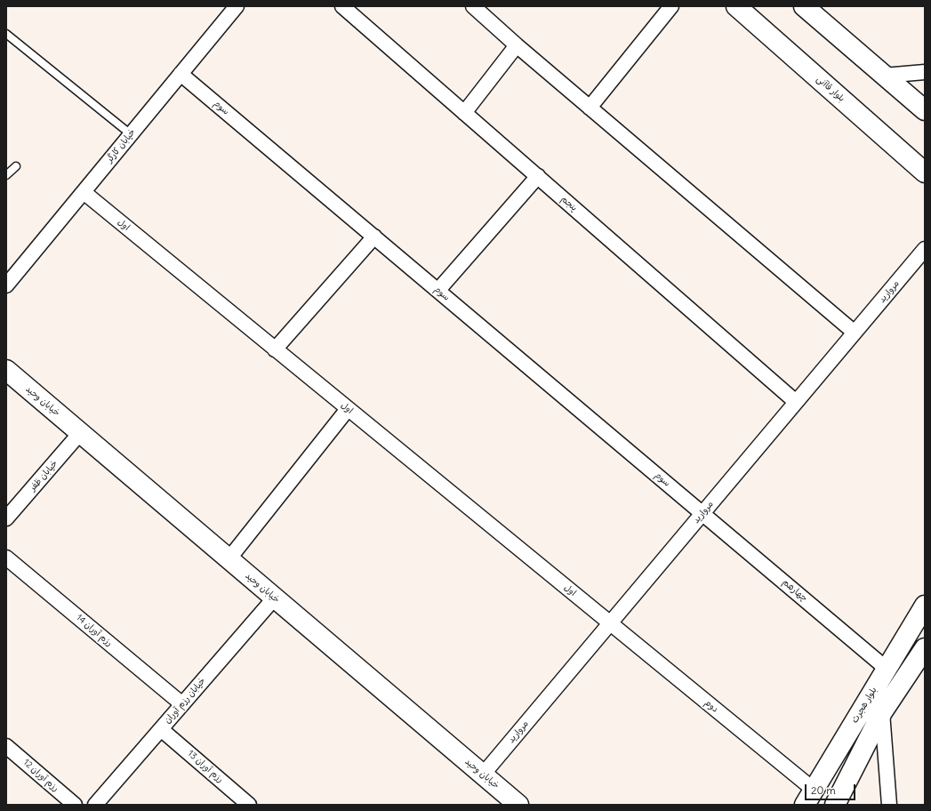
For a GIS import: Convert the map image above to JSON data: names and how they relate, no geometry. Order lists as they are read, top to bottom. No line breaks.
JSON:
{"streets":{"main road":["بلوار قاآنی","خیابان وحید","بلوار هجرت"],"street":["سوم","خیابان کارگر","پنجم","اول","مروارید","خیابان ظفر","چهارهم","رزم آوران 14","خیابان رزم آوران","دوم","رزم آوران 13","رزم آوران 12"]},"crossings":[["سوم","خیابان کارگر"],["سوم","مروارید"],["سوم","چهارهم"],["خیابان کارگر","اول"],["پنجم","مروارید"],["اول","مروارید"],["اول","دوم"],["مروارید","خیابان وحید"],["مروارید","چهارهم"],["مروارید","دوم"],["خیابان وحید","خیابان ظفر"],["خیابان وحید","خیابان رزم آوران"],["چهارهم","بلوار هجرت"],["رزم آوران 14","خیابان رزم آوران"],["خیابان رزم آوران","رزم آوران 13"],["بلوار هجرت","دوم"]],"scale_bar":"20 m"}
